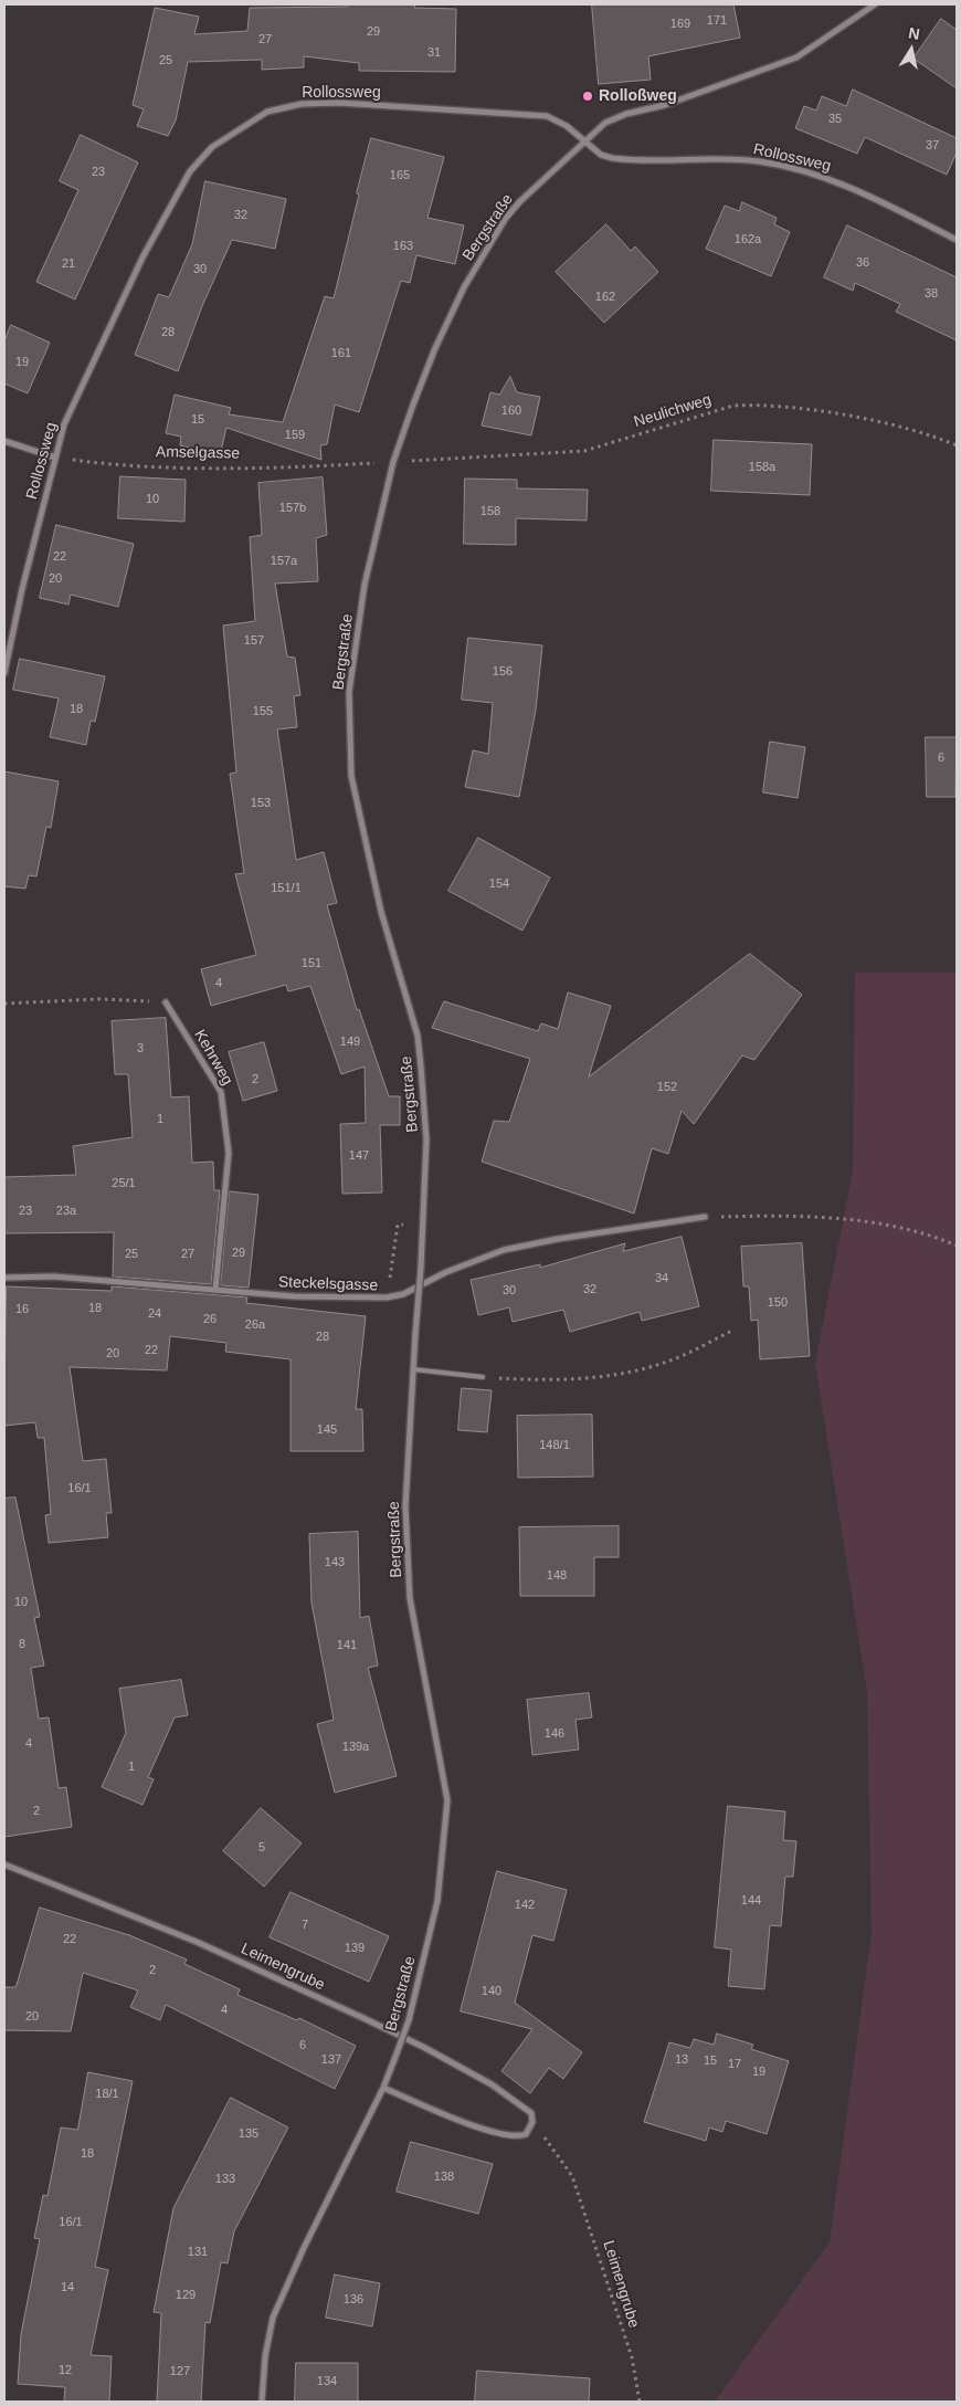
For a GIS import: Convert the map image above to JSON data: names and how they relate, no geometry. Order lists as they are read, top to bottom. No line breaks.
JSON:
{"streets":{"street":["Rollossweg","Bergstraße","Kehrweg","Steckelsgasse","Leimengrube"],"path":["Neulichweg","Amselgasse"]},"crossings":[["Rollossweg","Bergstraße"],["Rollossweg","Amselgasse"],["Bergstraße","Neulichweg"],["Bergstraße","Amselgasse"],["Neulichweg","Amselgasse"],["Kehrweg","Steckelsgasse"]],"places":["Rolloßweg"],"house_numbers":["171","169","29","27","31","25","35","37","23","165","32","162a","163","36","21","30","38","162","28","161","19","160","15","159","158a","10","157b","158","22","157a","20","157","156","18","155","6","153","154","151/1","151","4","149","3","2","152","1","147","25/1","23","23a","29","25","27","34","32","30","150","18","16","24","26","26a","28","22","20","145","148/1","16/1","143","148","10","8","141","146","4","139a","1","2","5","144","142","7","22","139","2","140","4","20","6","137","13","15","17","19","18/1","135","18","138","133","16/1","131","14","129","136","12","127","134"],"north":"top"}
